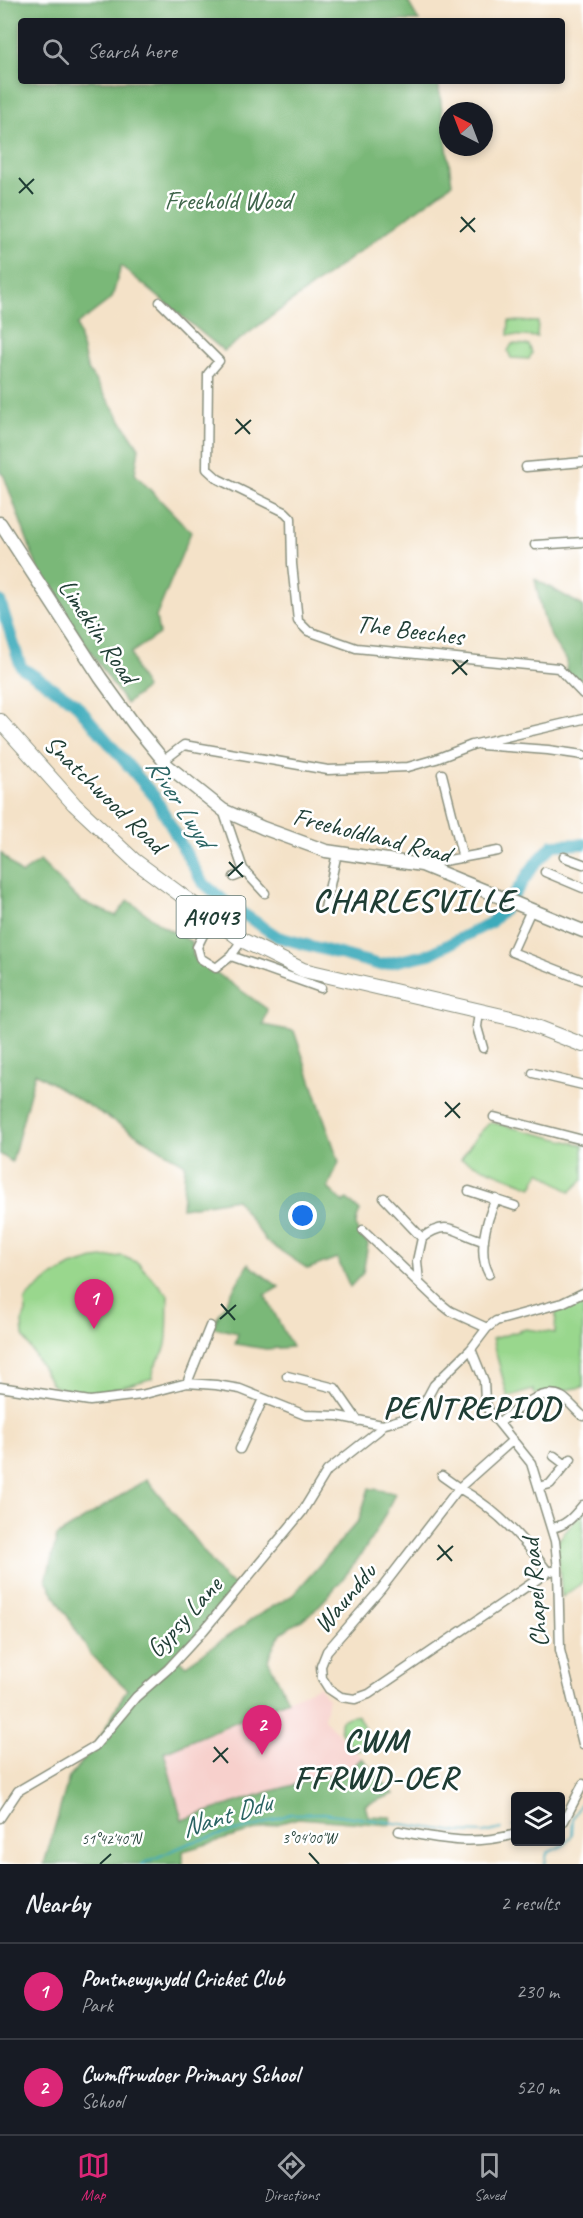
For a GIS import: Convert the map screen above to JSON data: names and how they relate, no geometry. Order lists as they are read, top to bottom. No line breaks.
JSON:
{"streets":{"main road":["Limekiln Road","Snatchwood Road","Freeholdland Road","A4043"],"street":["The Beeches","Chapel Road","Waunddu","Gypsy Lane"]},"crossings":[["Limekiln Road","Freeholdland Road"],["Snatchwood Road","A4043"],["Chapel Road","Waunddu"]],"districts":["CHARLESVILLE","PENTREPIOD","CWM FFRWD-OER"],"water":["River Lwyd","Nant Ddu"],"parks":["Freehold Wood"],"north":"top left","page":{"search":"Search here","pins":["1","2"],"heading":["Nearby","2 results"],"list":[{"mark":"1","name":"Pontnewynydd Cricket Club","note":"Park","value":"230 m"},{"mark":"2","name":"Cwmffrwdoer Primary School","note":"School","value":"520 m"}],"nav":["Map","Directions","Saved"]},"coordinates":["3°04'00\"W","51°42'40\"N"]}
